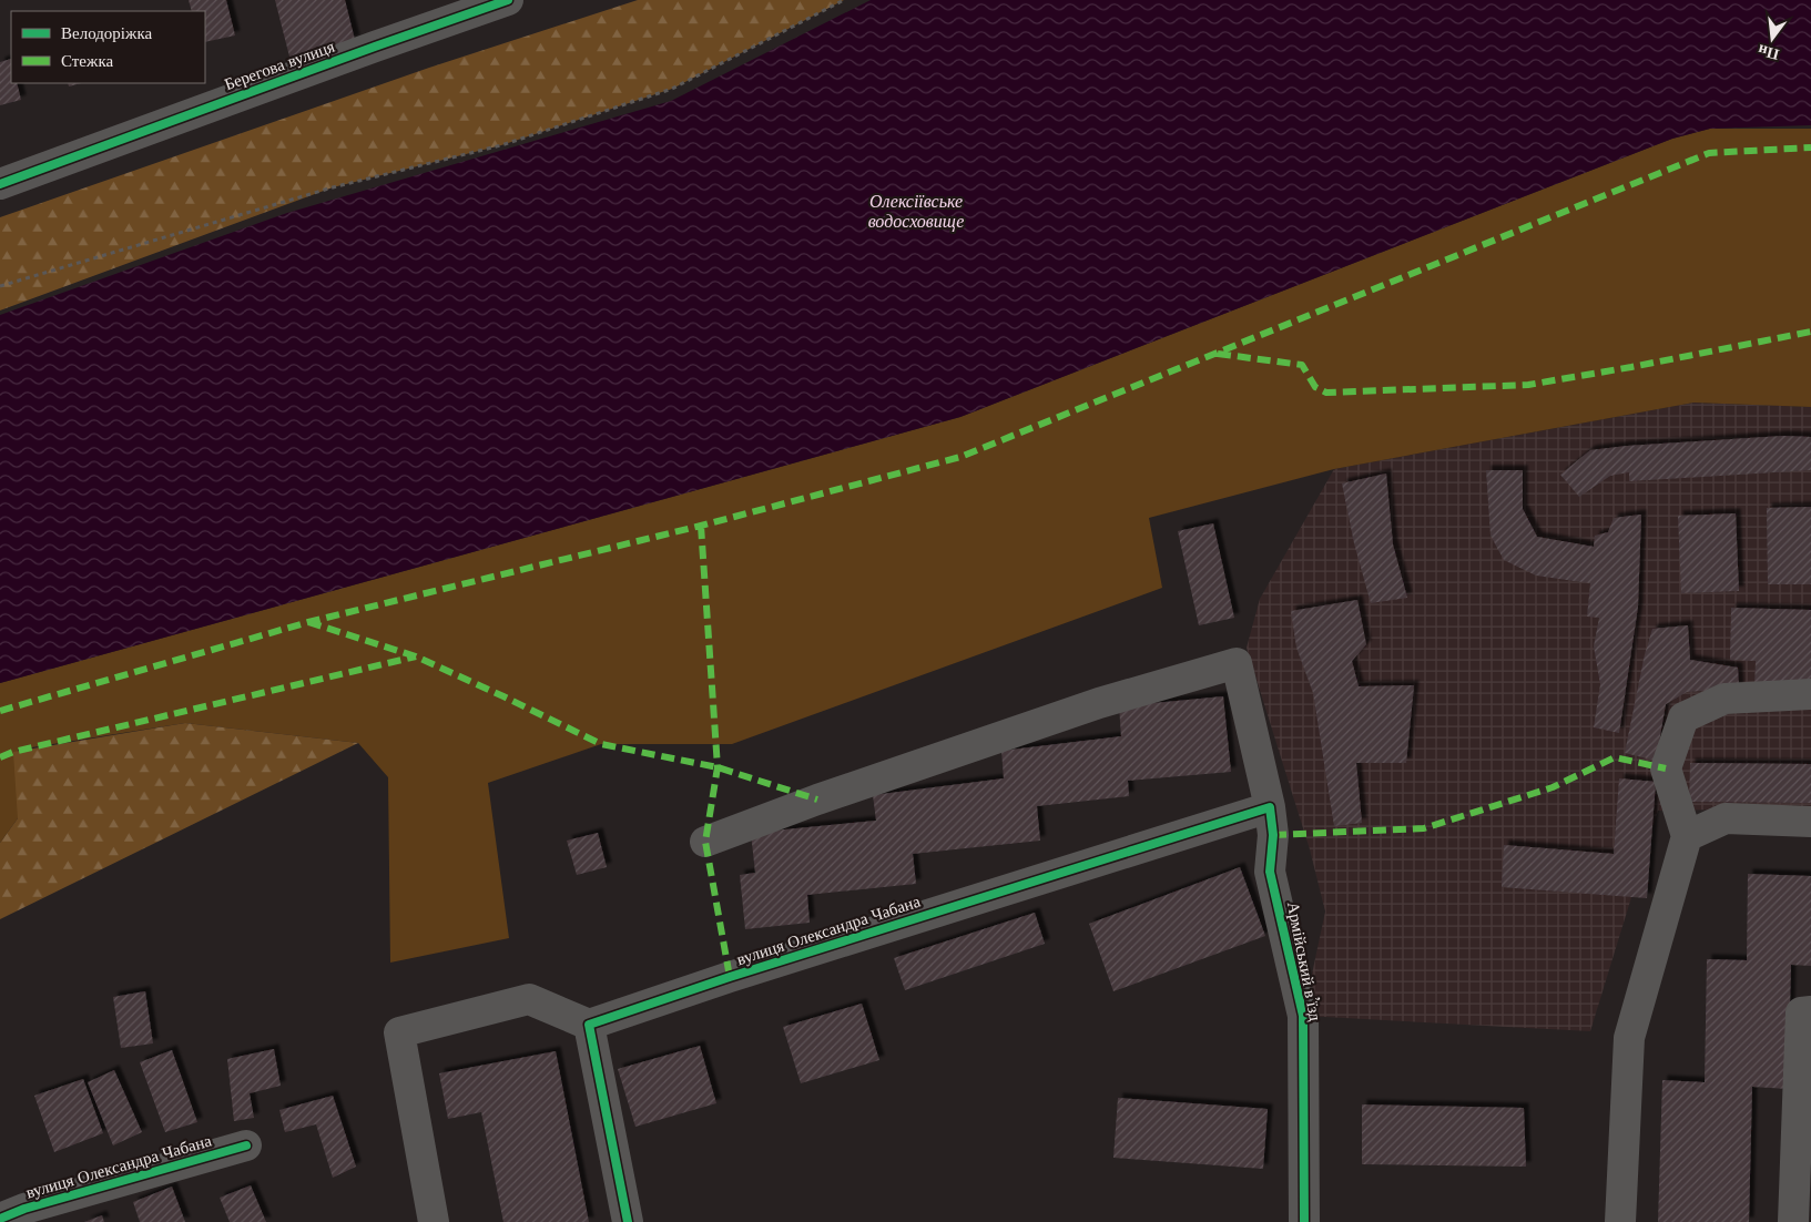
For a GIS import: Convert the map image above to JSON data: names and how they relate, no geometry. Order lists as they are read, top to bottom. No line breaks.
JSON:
{"streets":{"street":["Берегова вулиця","вулиця Олександра Чабана","Армійський в’їзд"]},"crossings":[["вулиця Олександра Чабана","Армійський в’їзд"]],"water":["Олексіївське водосховище"],"legend":["Велодоріжка","Стежка"],"north":"bottom"}
